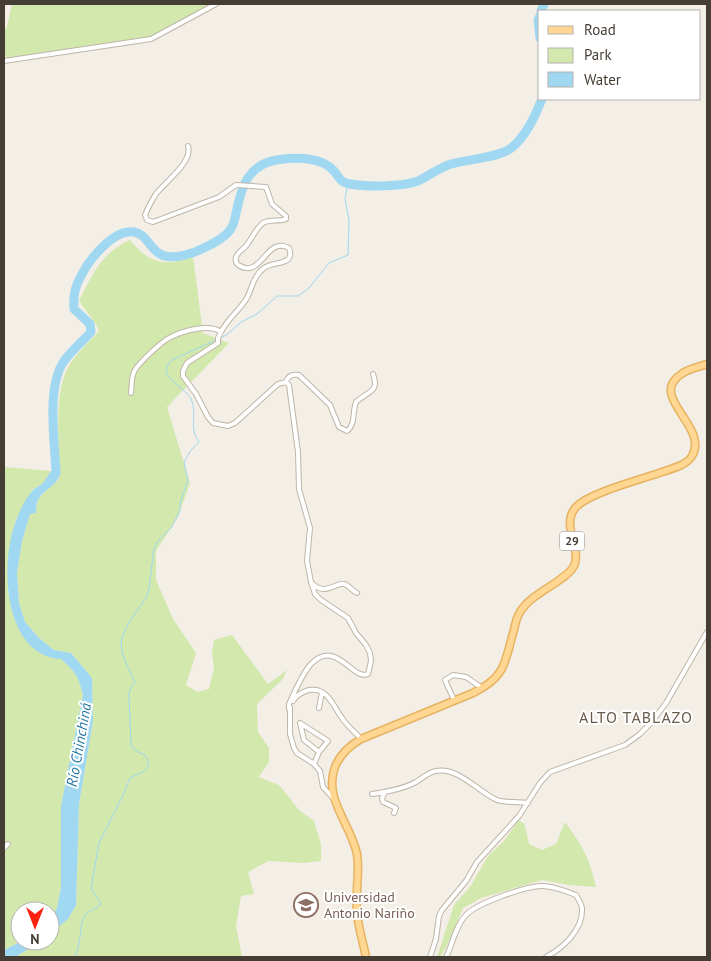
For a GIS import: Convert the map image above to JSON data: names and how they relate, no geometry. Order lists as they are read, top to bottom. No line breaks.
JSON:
{"streets":{"main road":["29"]},"districts":["ALTO TABLAZO"],"water":["Río Chinchiná"],"places":{"school or university":["Universidad Antonio Nariño"]},"legend":["Road","Park","Water"],"north":"bottom"}
